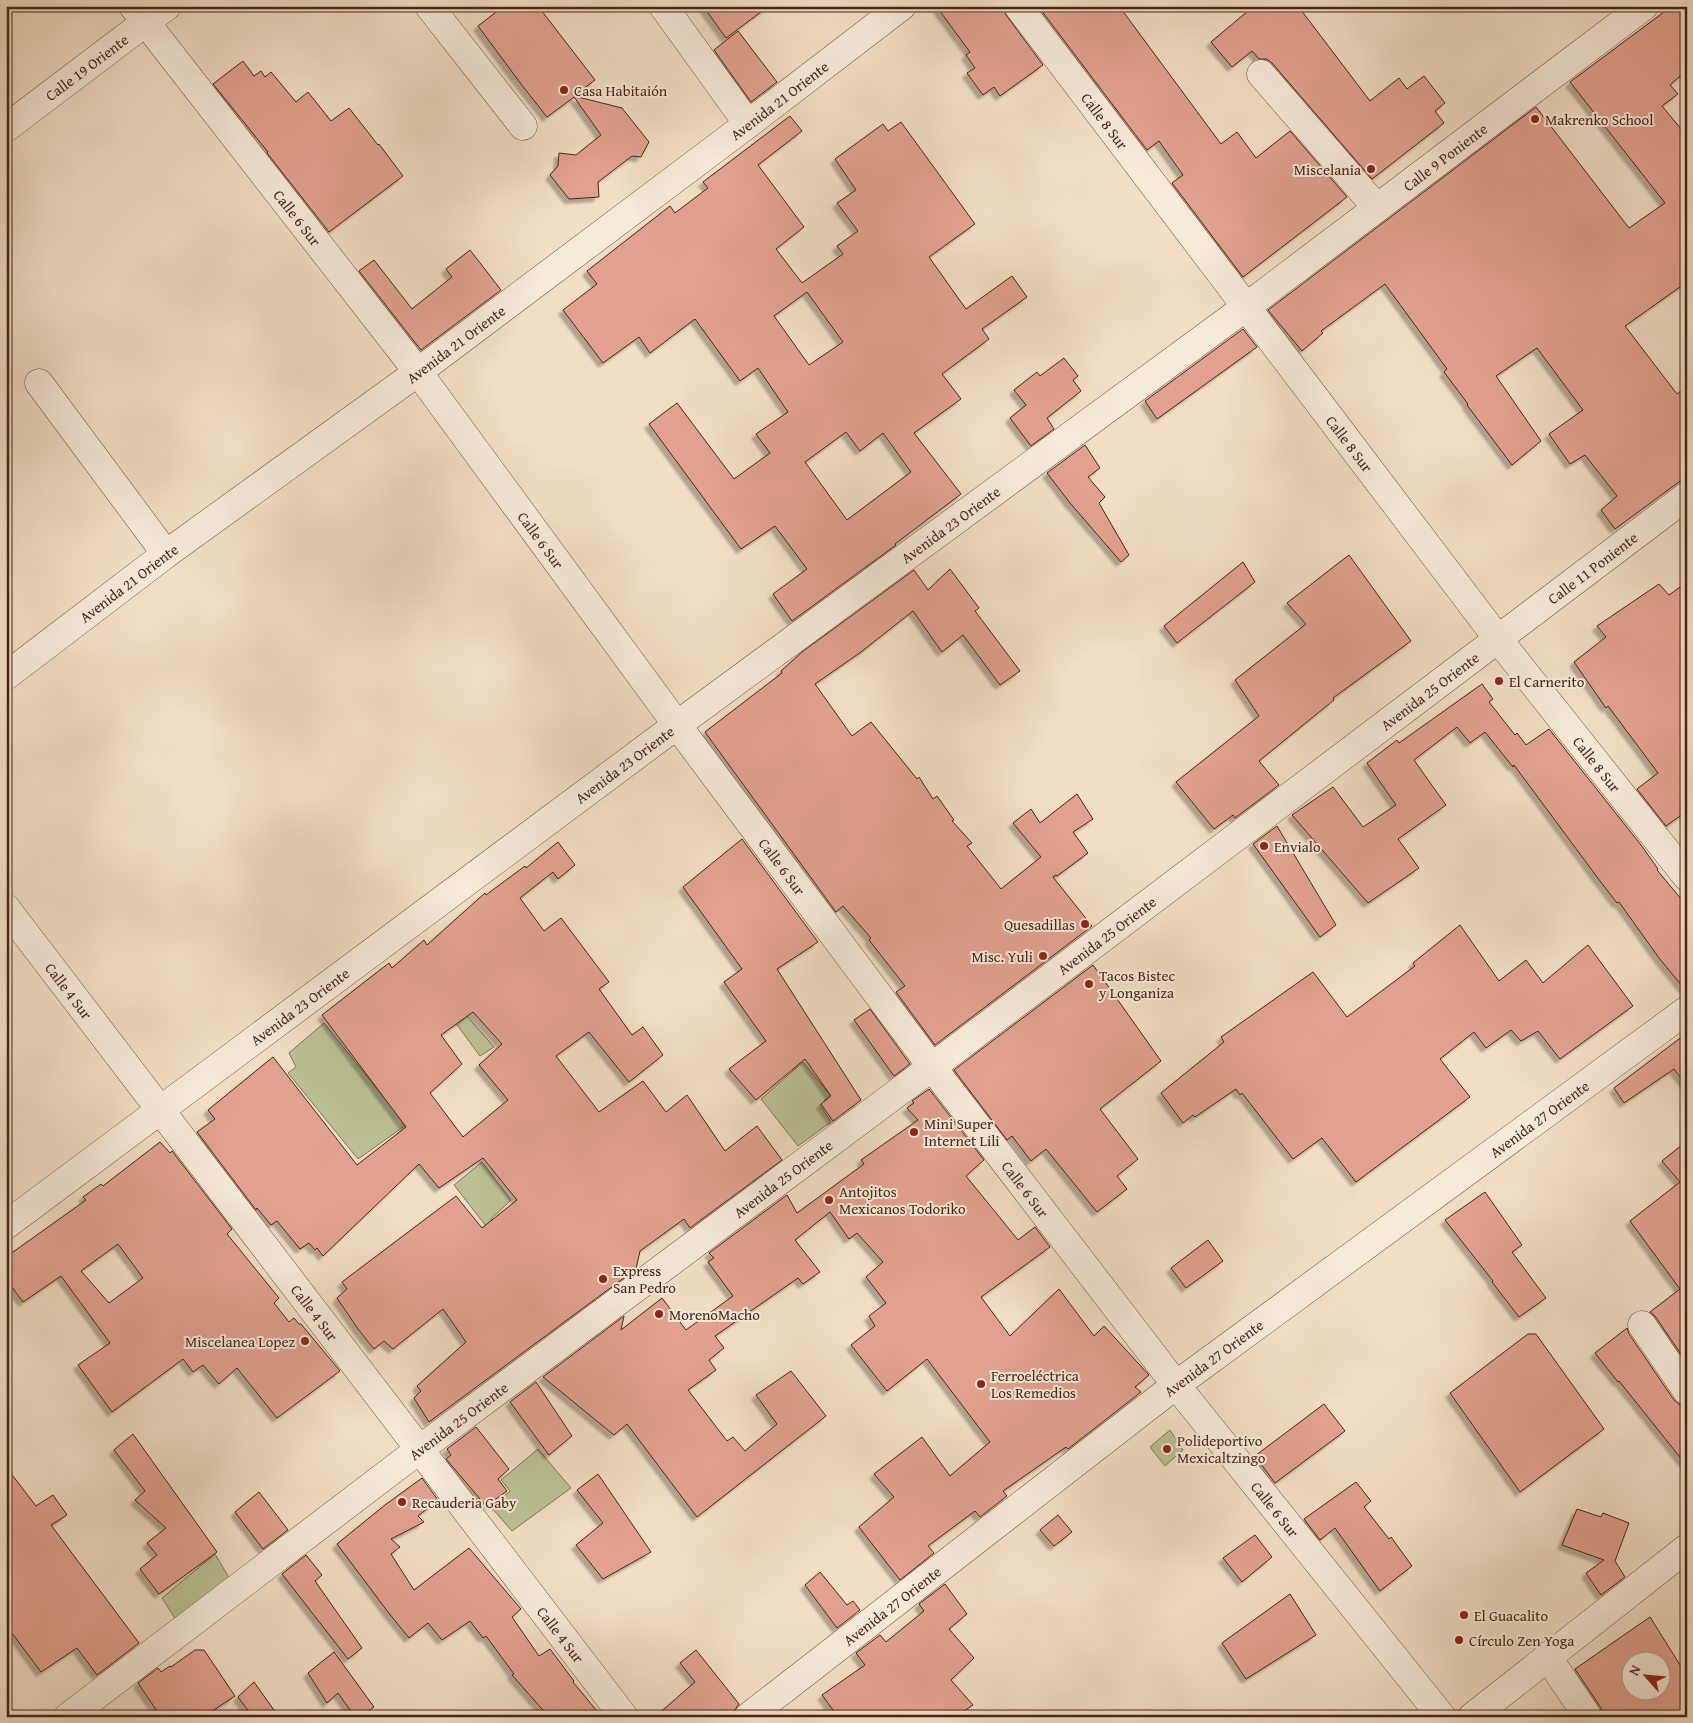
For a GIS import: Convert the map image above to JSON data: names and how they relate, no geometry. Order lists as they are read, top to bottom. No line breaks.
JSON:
{"streets":{"street":["Calle 19 Oriente","Avenida 21 Oriente","Calle 8 Sur","Calle 9 Poniente","Calle 6 Sur","Avenida 23 Oriente","Calle 11 Poniente","Avenida 25 Oriente","Calle 4 Sur","Avenida 27 Oriente"]},"crossings":[["Calle 19 Oriente","Calle 6 Sur"],["Avenida 21 Oriente","Calle 6 Sur"],["Calle 8 Sur","Calle 9 Poniente"],["Calle 8 Sur","Avenida 23 Oriente"],["Calle 8 Sur","Calle 11 Poniente"],["Calle 8 Sur","Avenida 25 Oriente"],["Calle 9 Poniente","Avenida 23 Oriente"],["Calle 6 Sur","Avenida 23 Oriente"],["Calle 6 Sur","Avenida 25 Oriente"],["Calle 6 Sur","Avenida 27 Oriente"],["Avenida 23 Oriente","Calle 4 Sur"],["Calle 11 Poniente","Avenida 25 Oriente"],["Avenida 25 Oriente","Calle 4 Sur"]],"places":["Casa Habitaión","Makrenko School","Miscelania","El Carnerito","Envialo","Quesadillas","Misc. Yuli","Tacos Bistec y Longaniza","Mini Super Internet Lili","Antojitos Mexicanos Todoriko","Express San Pedro","MorenoMacho","Miscelanea Lopez","Ferroeléctrica Los Remedios","Polideportivo Mexicaltzingo","Recauderia Gaby","El Guacalito","Círculo Zen Yoga"],"north":"top left"}
